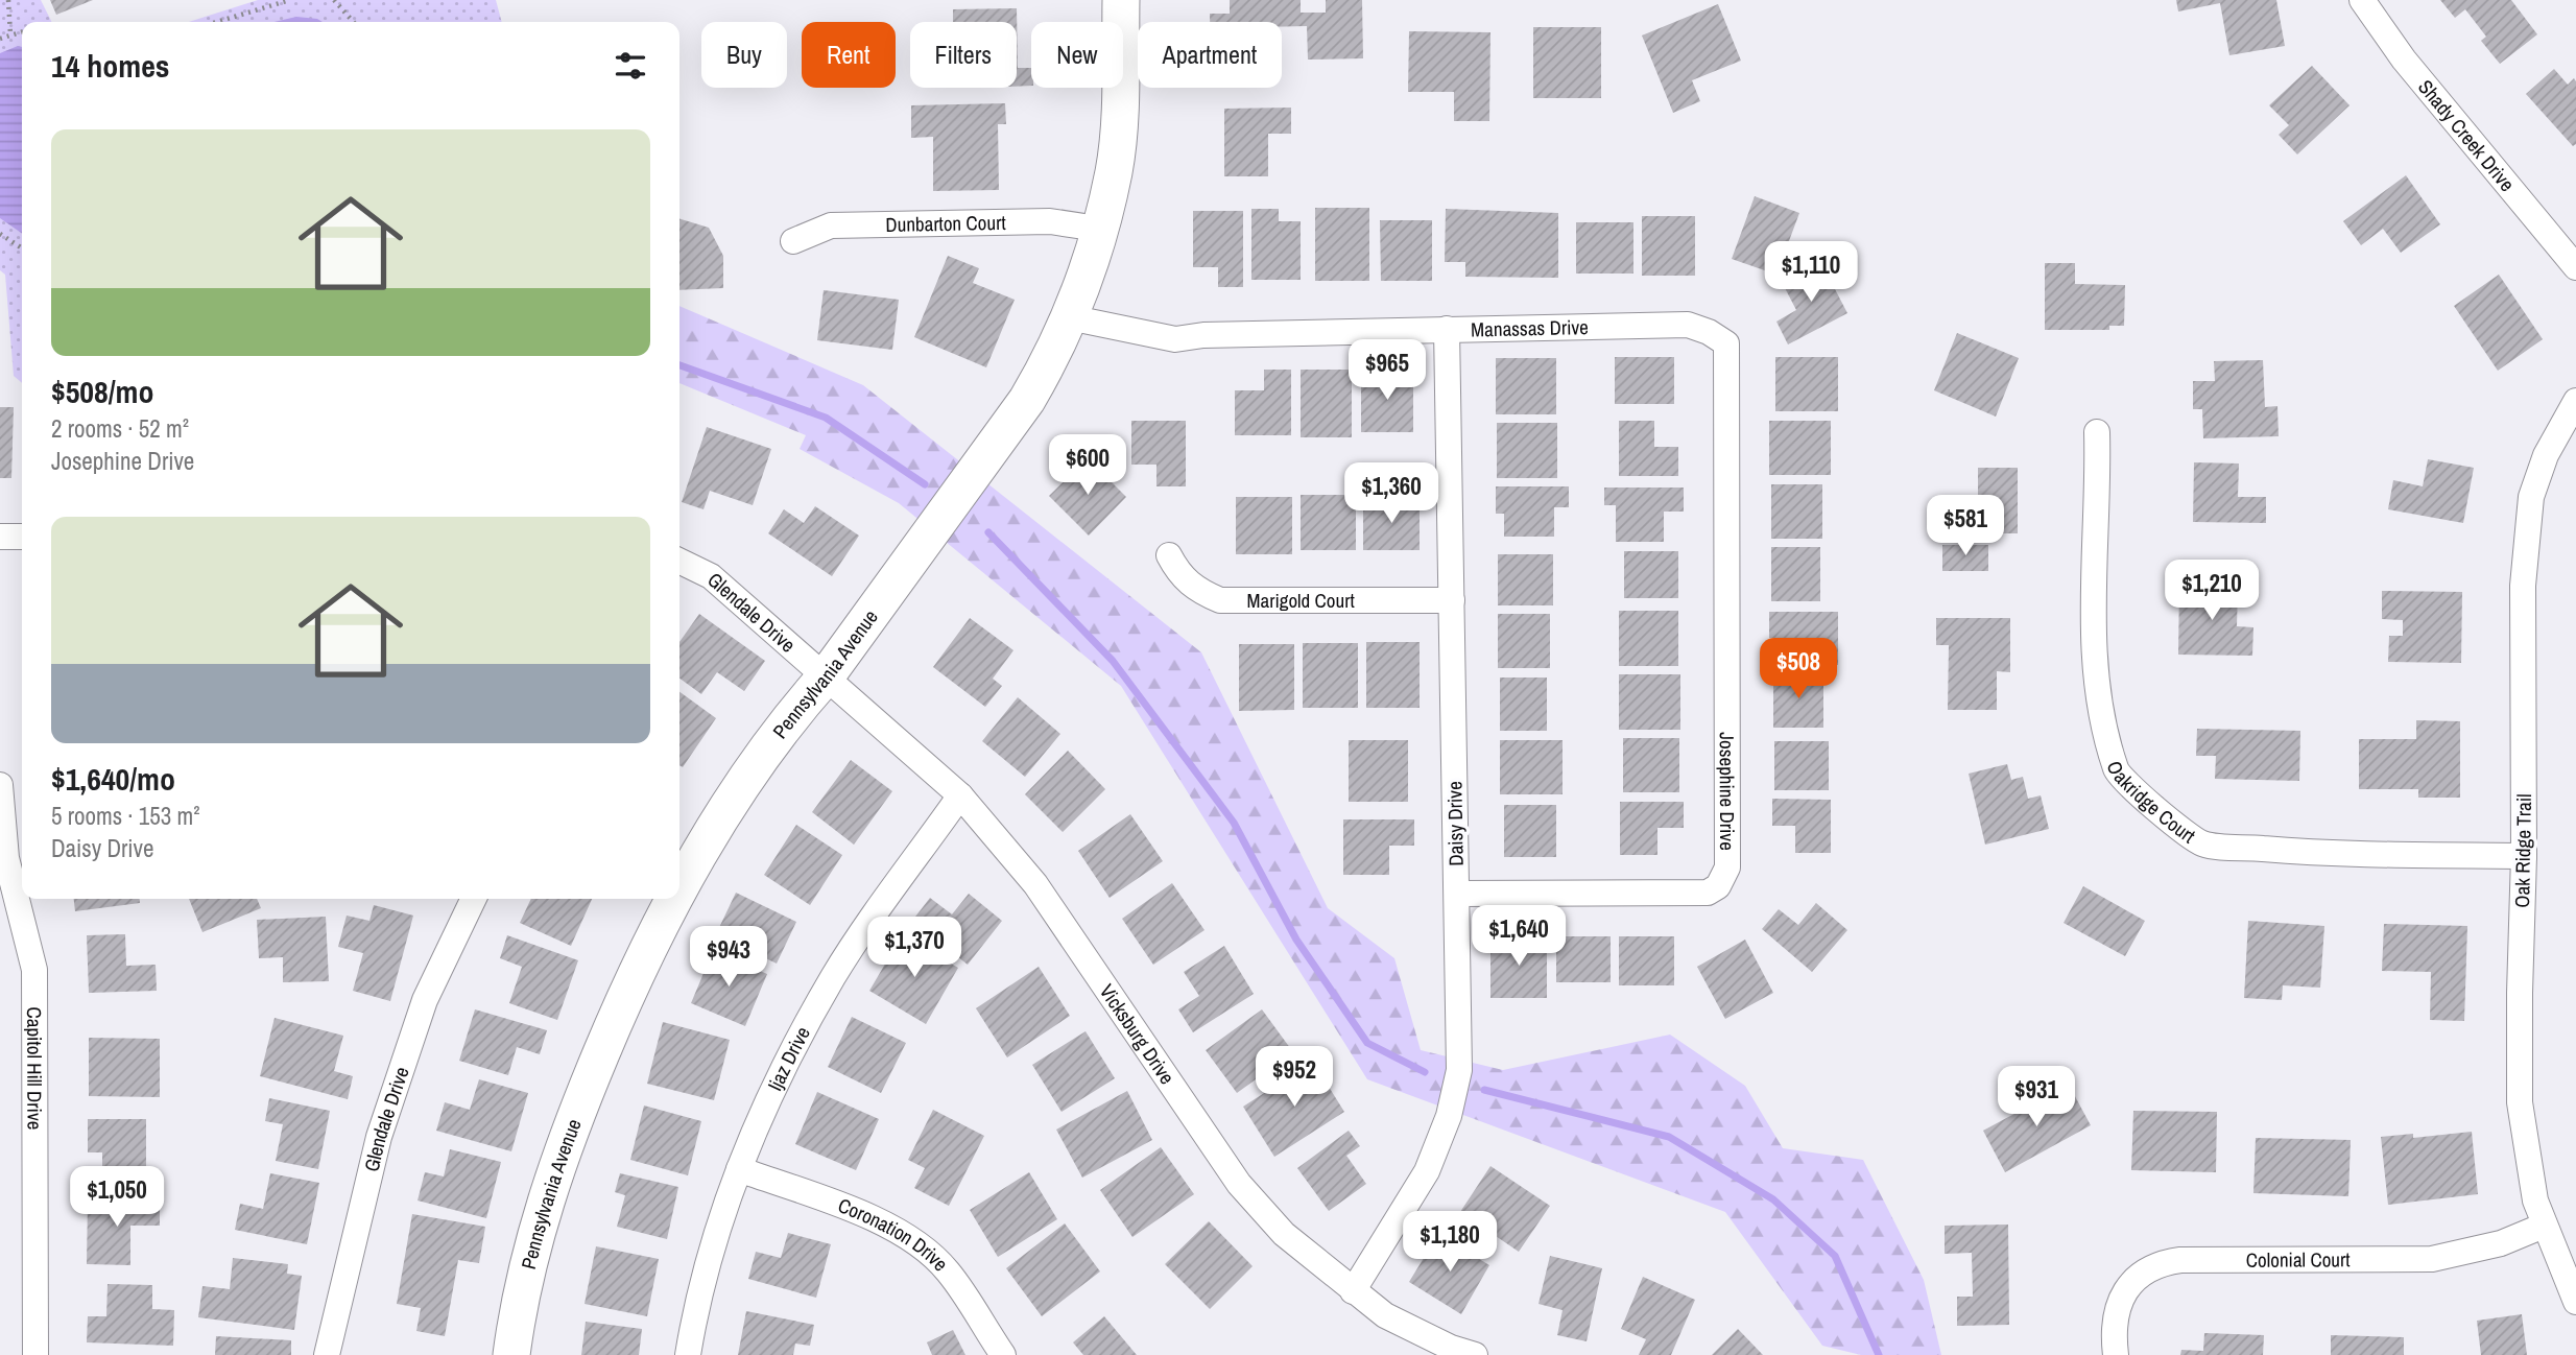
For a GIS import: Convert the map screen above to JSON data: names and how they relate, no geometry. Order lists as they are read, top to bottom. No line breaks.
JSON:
{"streets":{"street":["Shady Creek Drive","Dunbarton Court","Manassas Drive","Marigold Court","Glendale Drive","Pennsylvania Avenue","Josephine Drive","Oakridge Court","Daisy Drive","Oak Ridge Trail","Vicksburg Drive","Ijaz Drive","Capitol Hill Drive","Coronation Drive","Colonial Court"]},"crossings":[["Dunbarton Court","Pennsylvania Avenue"],["Manassas Drive","Pennsylvania Avenue"],["Manassas Drive","Josephine Drive"],["Manassas Drive","Daisy Drive"],["Marigold Court","Daisy Drive"],["Glendale Drive","Pennsylvania Avenue"],["Glendale Drive","Vicksburg Drive"],["Pennsylvania Avenue","Vicksburg Drive"],["Josephine Drive","Daisy Drive"],["Oakridge Court","Oak Ridge Trail"],["Daisy Drive","Vicksburg Drive"],["Oak Ridge Trail","Colonial Court"],["Vicksburg Drive","Ijaz Drive"],["Ijaz Drive","Coronation Drive"]],"page":{"chip":["Buy","Rent","Filters","New","Apartment"],"heading":"14 homes","list":[{"name":"$508/mo","note":"2 rooms · 52 m² · Josephine Drive"},{"name":"$1,640/mo","note":"5 rooms · 153 m² · Daisy Drive"}],"price":["$1,110","$965","$600","$1,360","$581","$1,210","$508","$1,640","$1,370","$943","$952","$931","$1,050","$1,180"]}}
